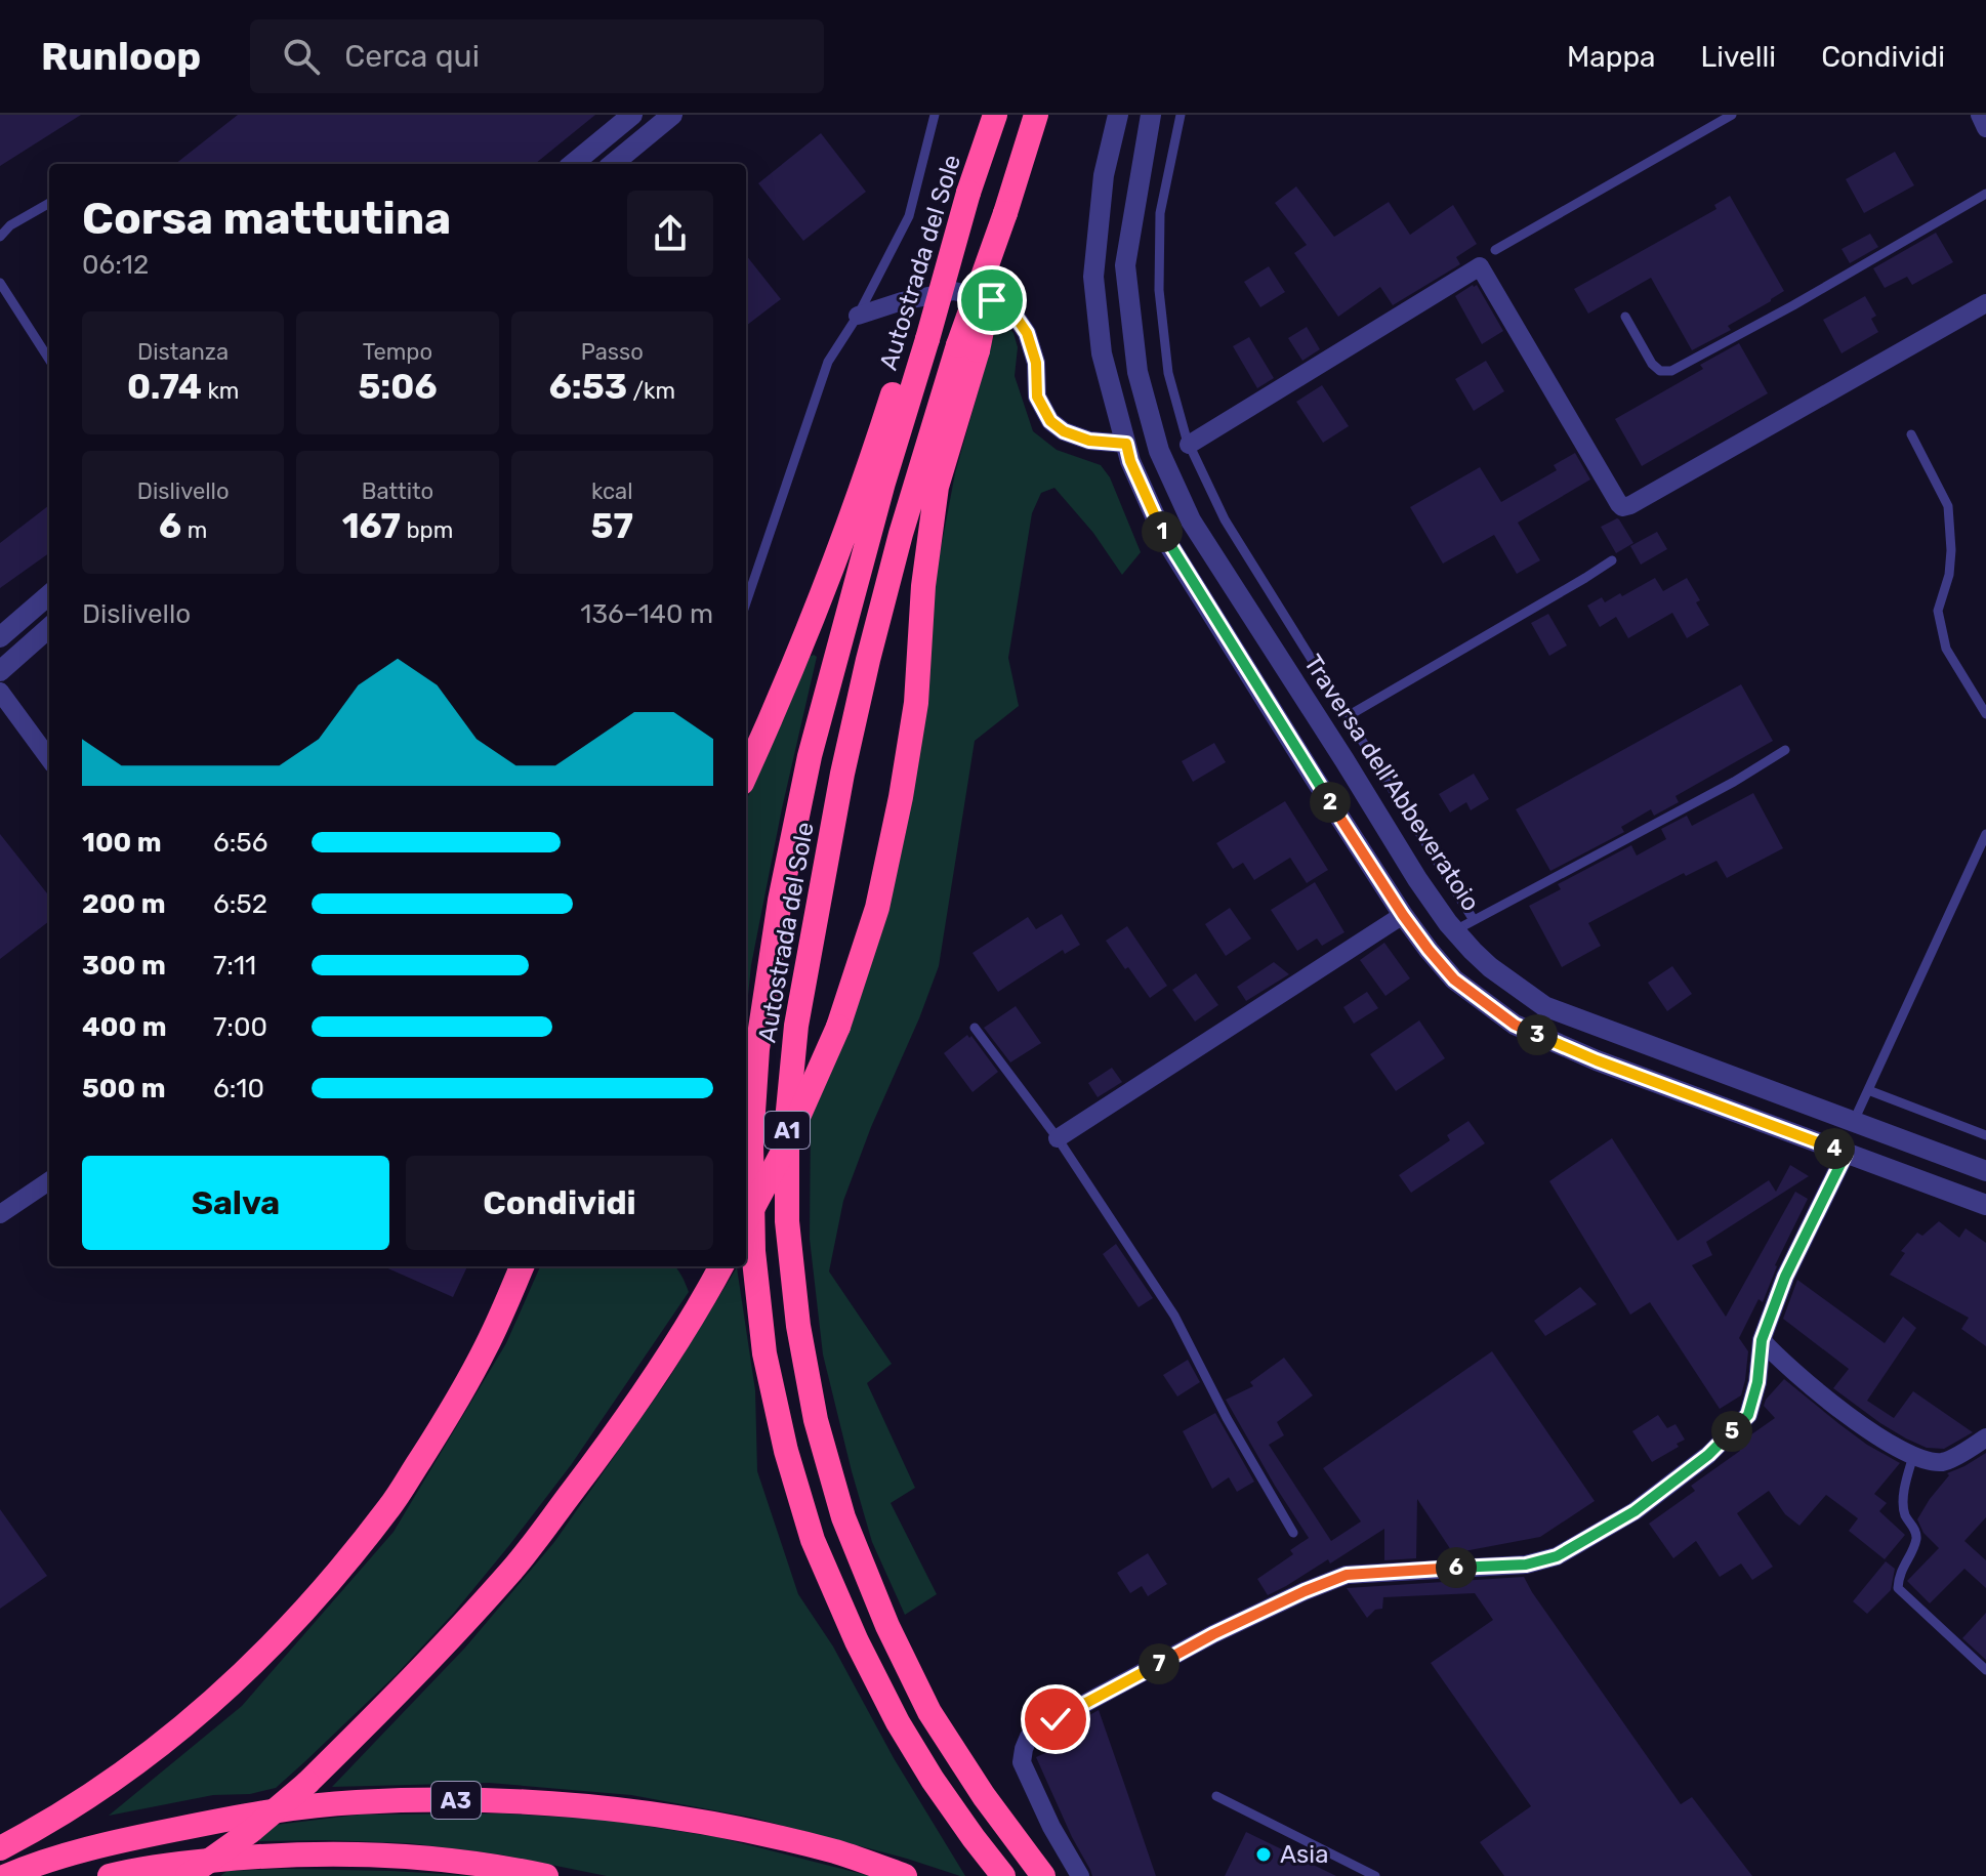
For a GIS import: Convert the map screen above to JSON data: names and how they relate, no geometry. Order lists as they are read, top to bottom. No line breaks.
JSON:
{"streets":{"highway":["Autostrada del Sole","A1","A3"],"street":["Traversa dell'Abbeveratoio"]},"places":["Asia"],"page":{"header":"Runloop","search":"Cerca qui","nav":["Mappa","Livelli","Condividi"],"heading":["Corsa mattutina","06:12"],"stats":[["Distanza","0.74 km"],["Tempo","5:06"],["Passo","6:53 /km"],["Dislivello","6 m"],["Battito","167 bpm"],["kcal","57"]],"pins":["1","2","3","4","5","6","7"],"chart":["Dislivello","136–140 m"],"list":[{"name":"100 m","note":"6:56"},{"name":"200 m","note":"6:52"},{"name":"300 m","note":"7:11"},{"name":"400 m","note":"7:00"},{"name":"500 m","note":"6:10"}],"buttons":["Salva","Condividi"]}}
